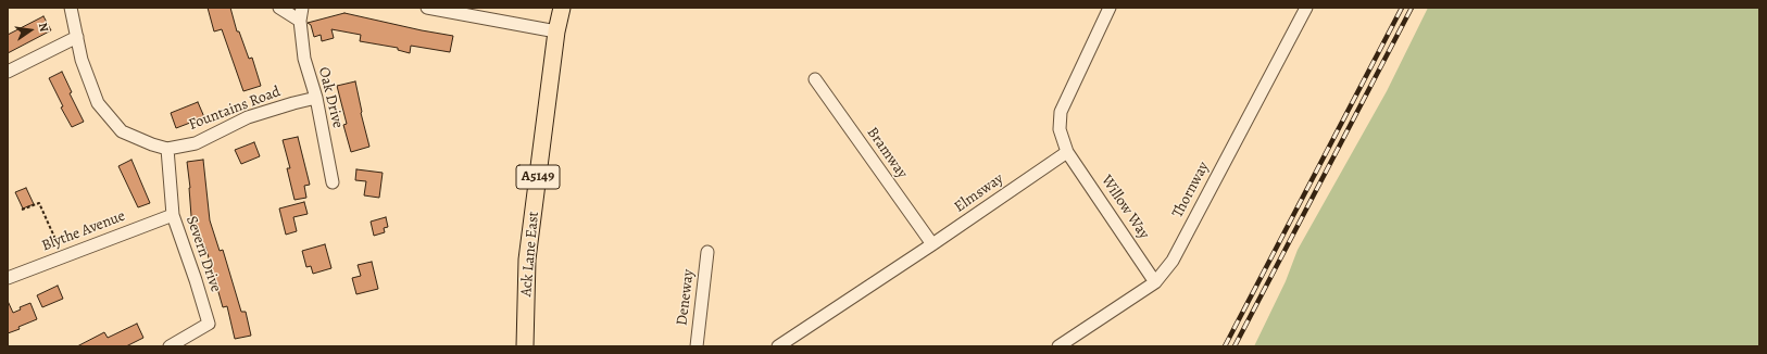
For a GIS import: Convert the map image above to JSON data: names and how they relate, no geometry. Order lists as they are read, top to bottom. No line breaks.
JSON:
{"streets":{"main road":["A5149","Ack Lane East"],"street":["Oak Drive","Fountains Road","Bramway","Thornway","Elmsway","Willow Way","Blythe Avenue","Severn Drive","Deneway"]},"crossings":[["Oak Drive","Fountains Road"],["Fountains Road","Severn Drive"],["Bramway","Elmsway"],["Thornway","Willow Way"],["Elmsway","Willow Way"],["Blythe Avenue","Severn Drive"]],"north":"right"}
